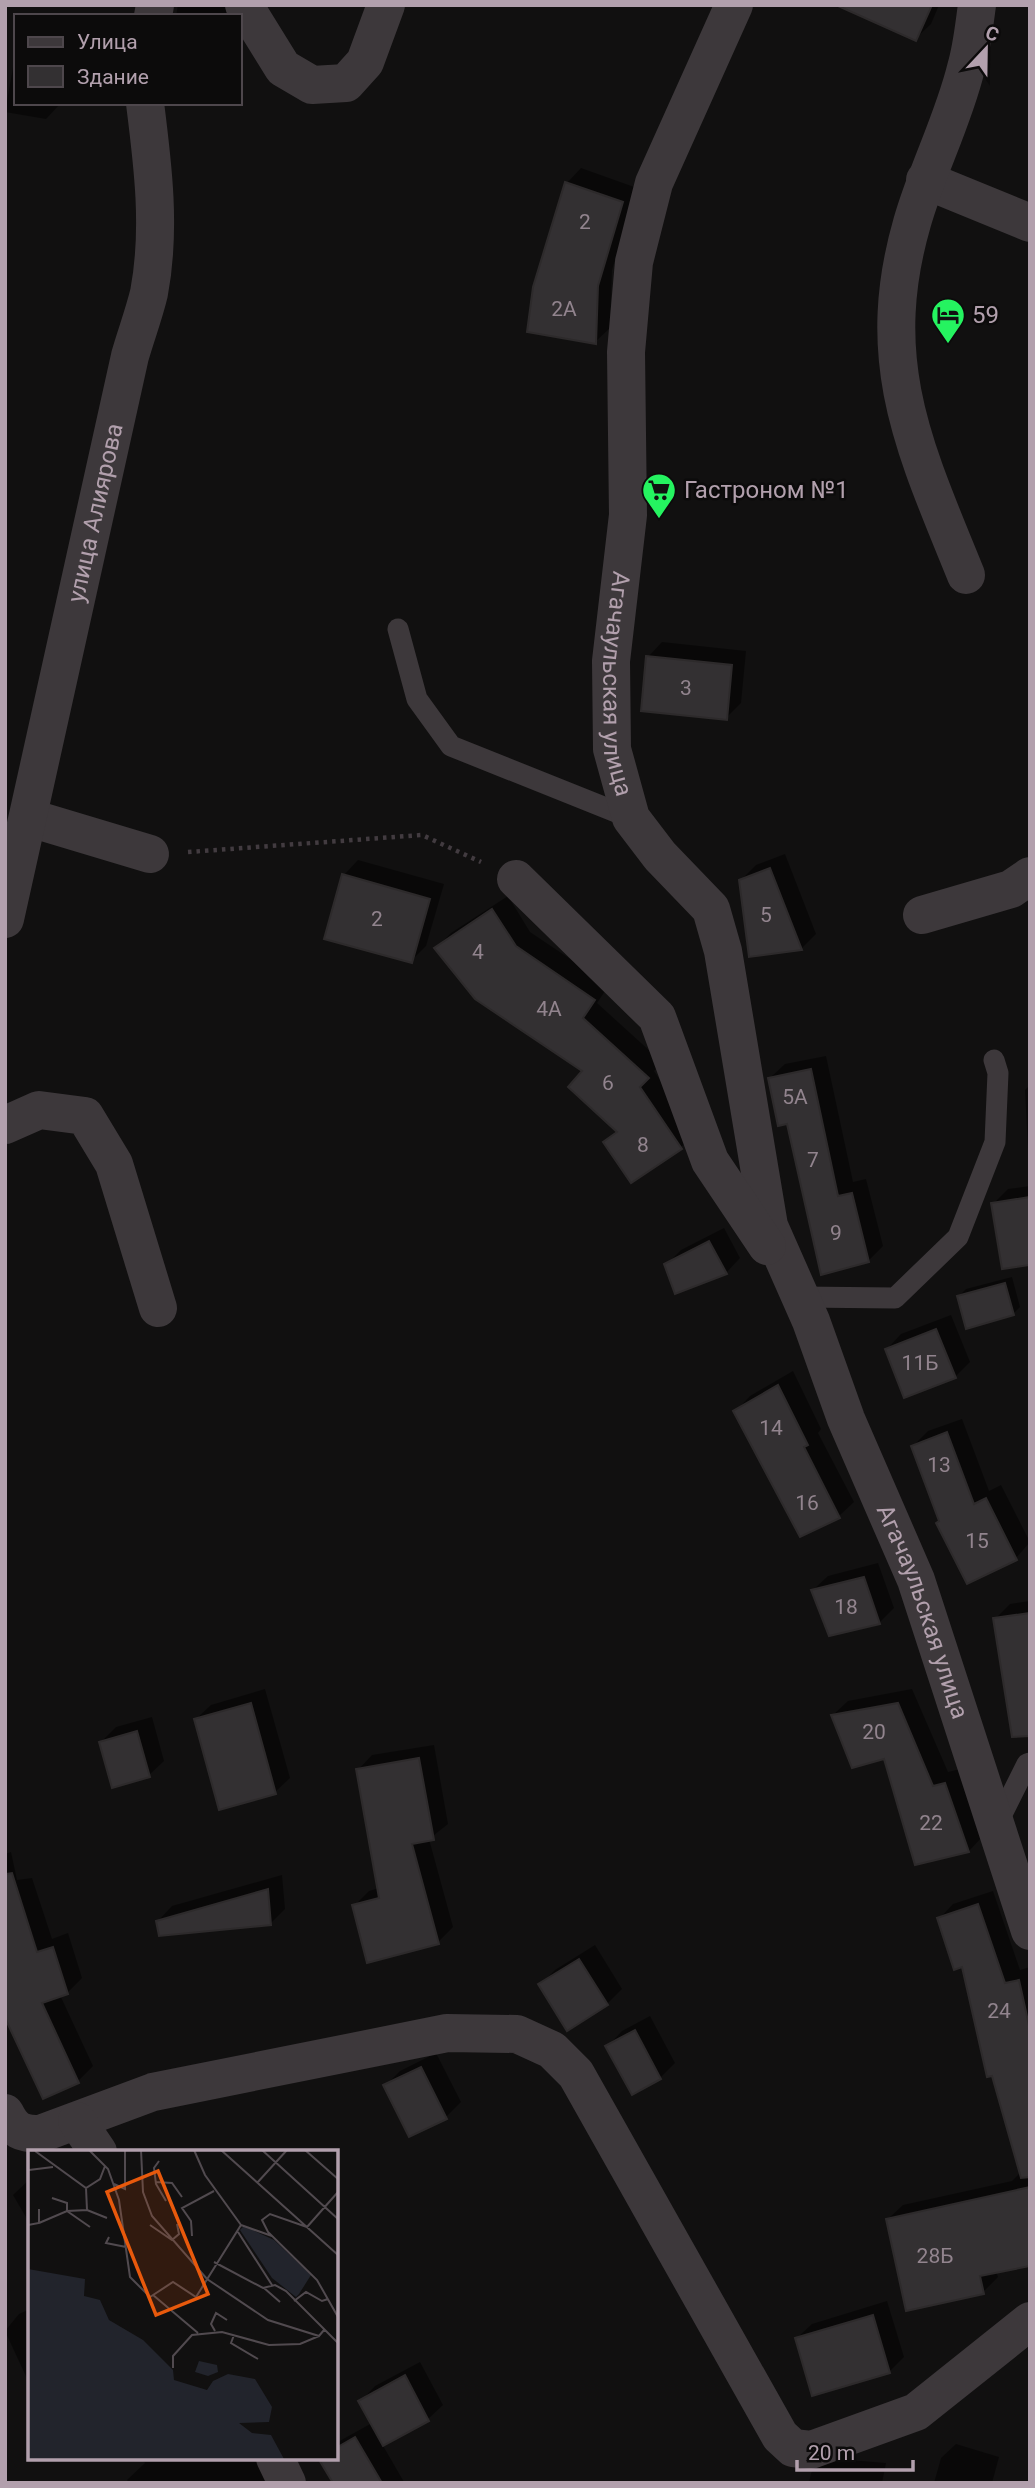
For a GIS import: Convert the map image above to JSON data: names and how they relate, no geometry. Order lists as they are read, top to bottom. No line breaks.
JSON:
{"streets":{"street":["улица Алиярова","Агачаульская улица"]},"places":{"hotel":["59"],"supermarket":["Гастроном №1"]},"house_numbers":["2","2А","3","5","2","4","4А","6","5А","8","7","9","11Б","14","13","16","15","18","20","22","24","28Б"],"legend":["Улица","Здание"],"scale_bar":"20 m","north":"top"}
